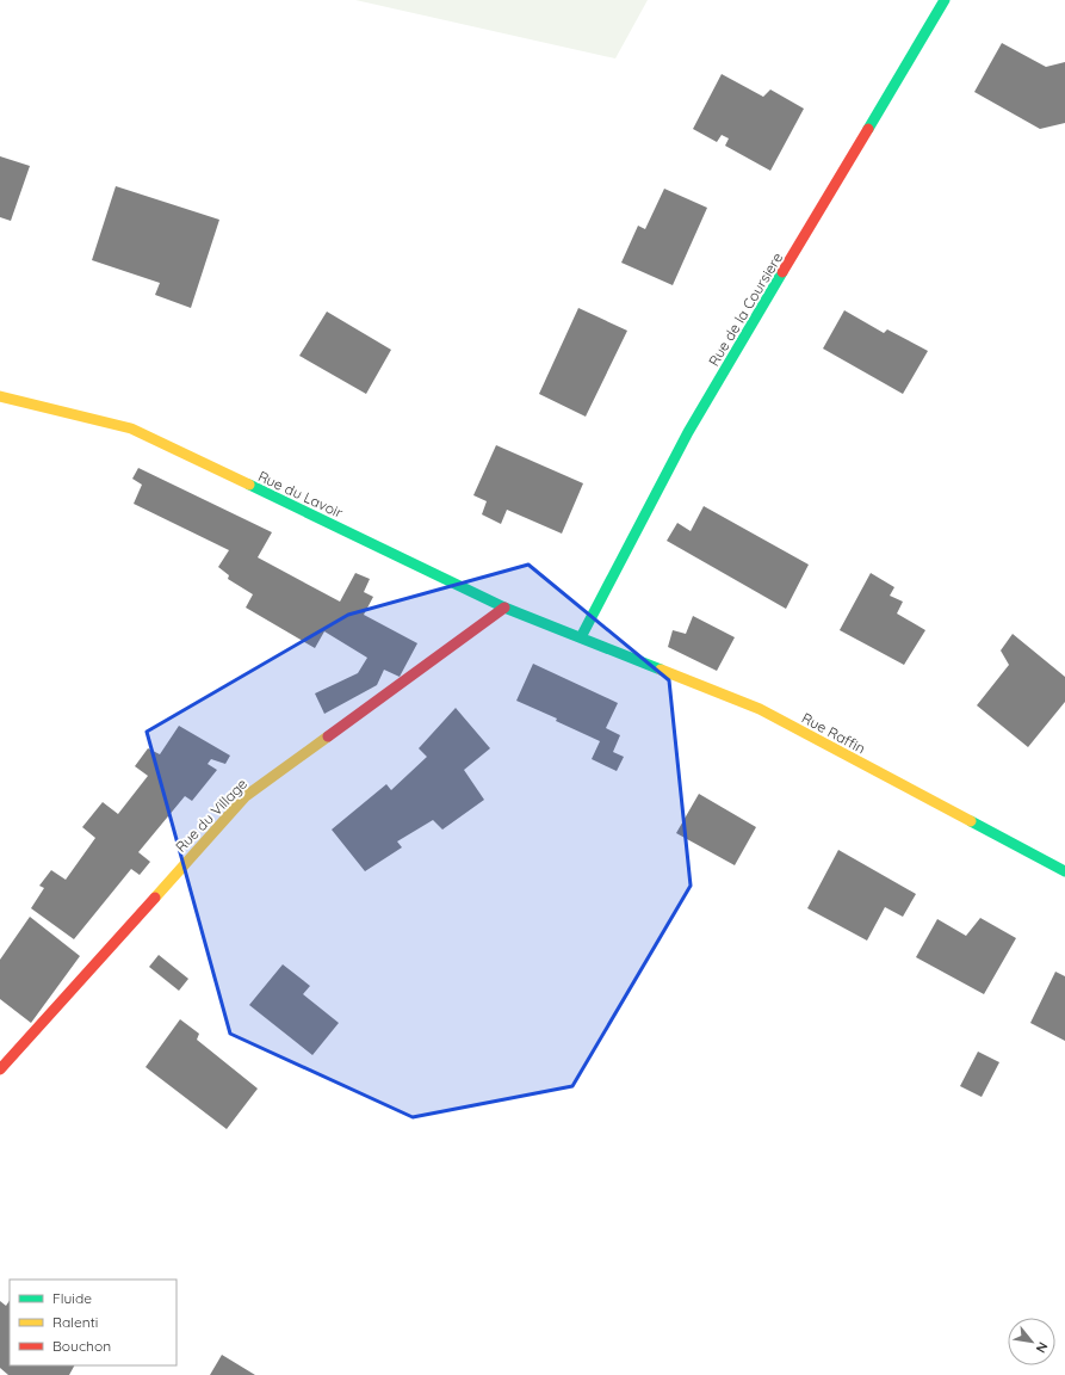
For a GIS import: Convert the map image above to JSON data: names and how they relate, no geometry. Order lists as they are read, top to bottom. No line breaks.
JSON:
{"streets":{"street":["Rue de la Coursiere","Rue du Lavoir","Rue Raffin","Rue du Village"]},"crossings":[["Rue de la Coursiere","Rue du Lavoir"],["Rue de la Coursiere","Rue Raffin"],["Rue du Lavoir","Rue Raffin"],["Rue du Lavoir","Rue du Village"]],"legend":["Fluide","Ralenti","Bouchon"],"north":"bottom right"}
